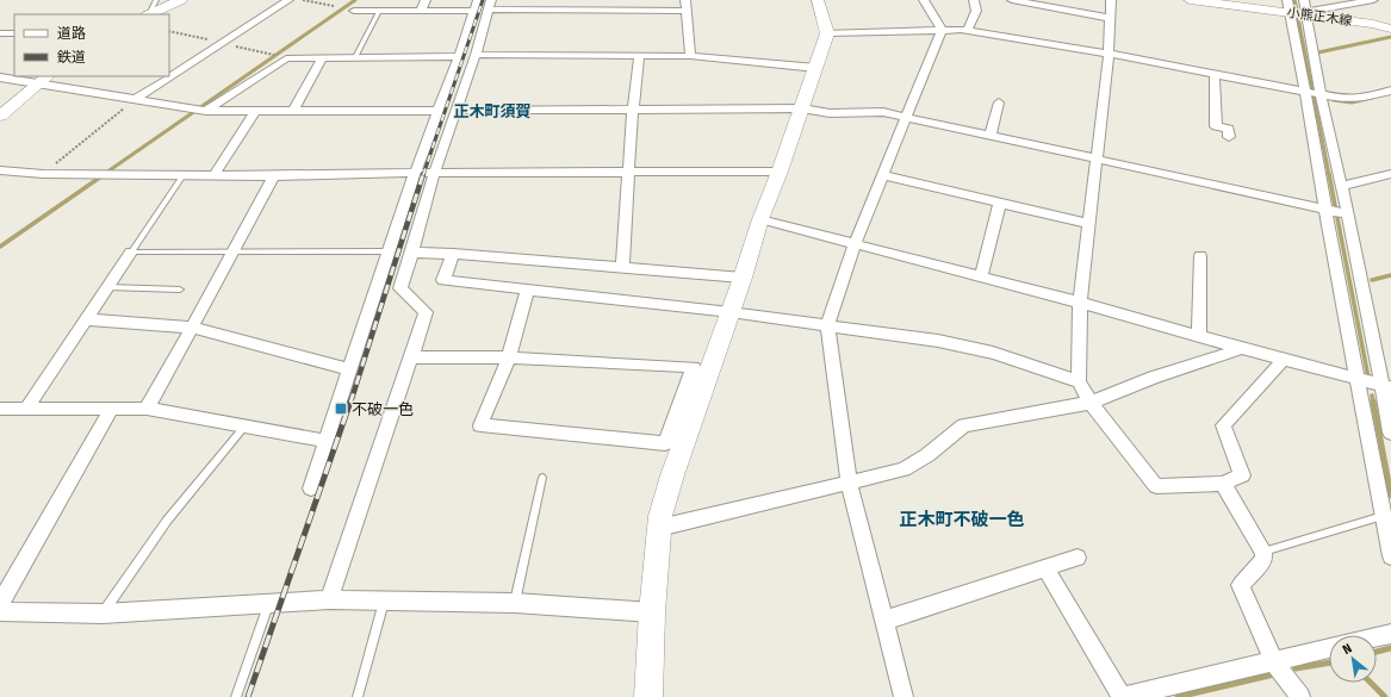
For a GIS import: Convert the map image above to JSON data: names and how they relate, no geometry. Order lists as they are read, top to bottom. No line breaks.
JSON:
{"streets":{"street":["小熊正木線"]},"districts":["正木町須賀","正木町不破一色"],"places":{"transit":["不破一色"]},"legend":["道路","鉄道"],"north":"top left"}
